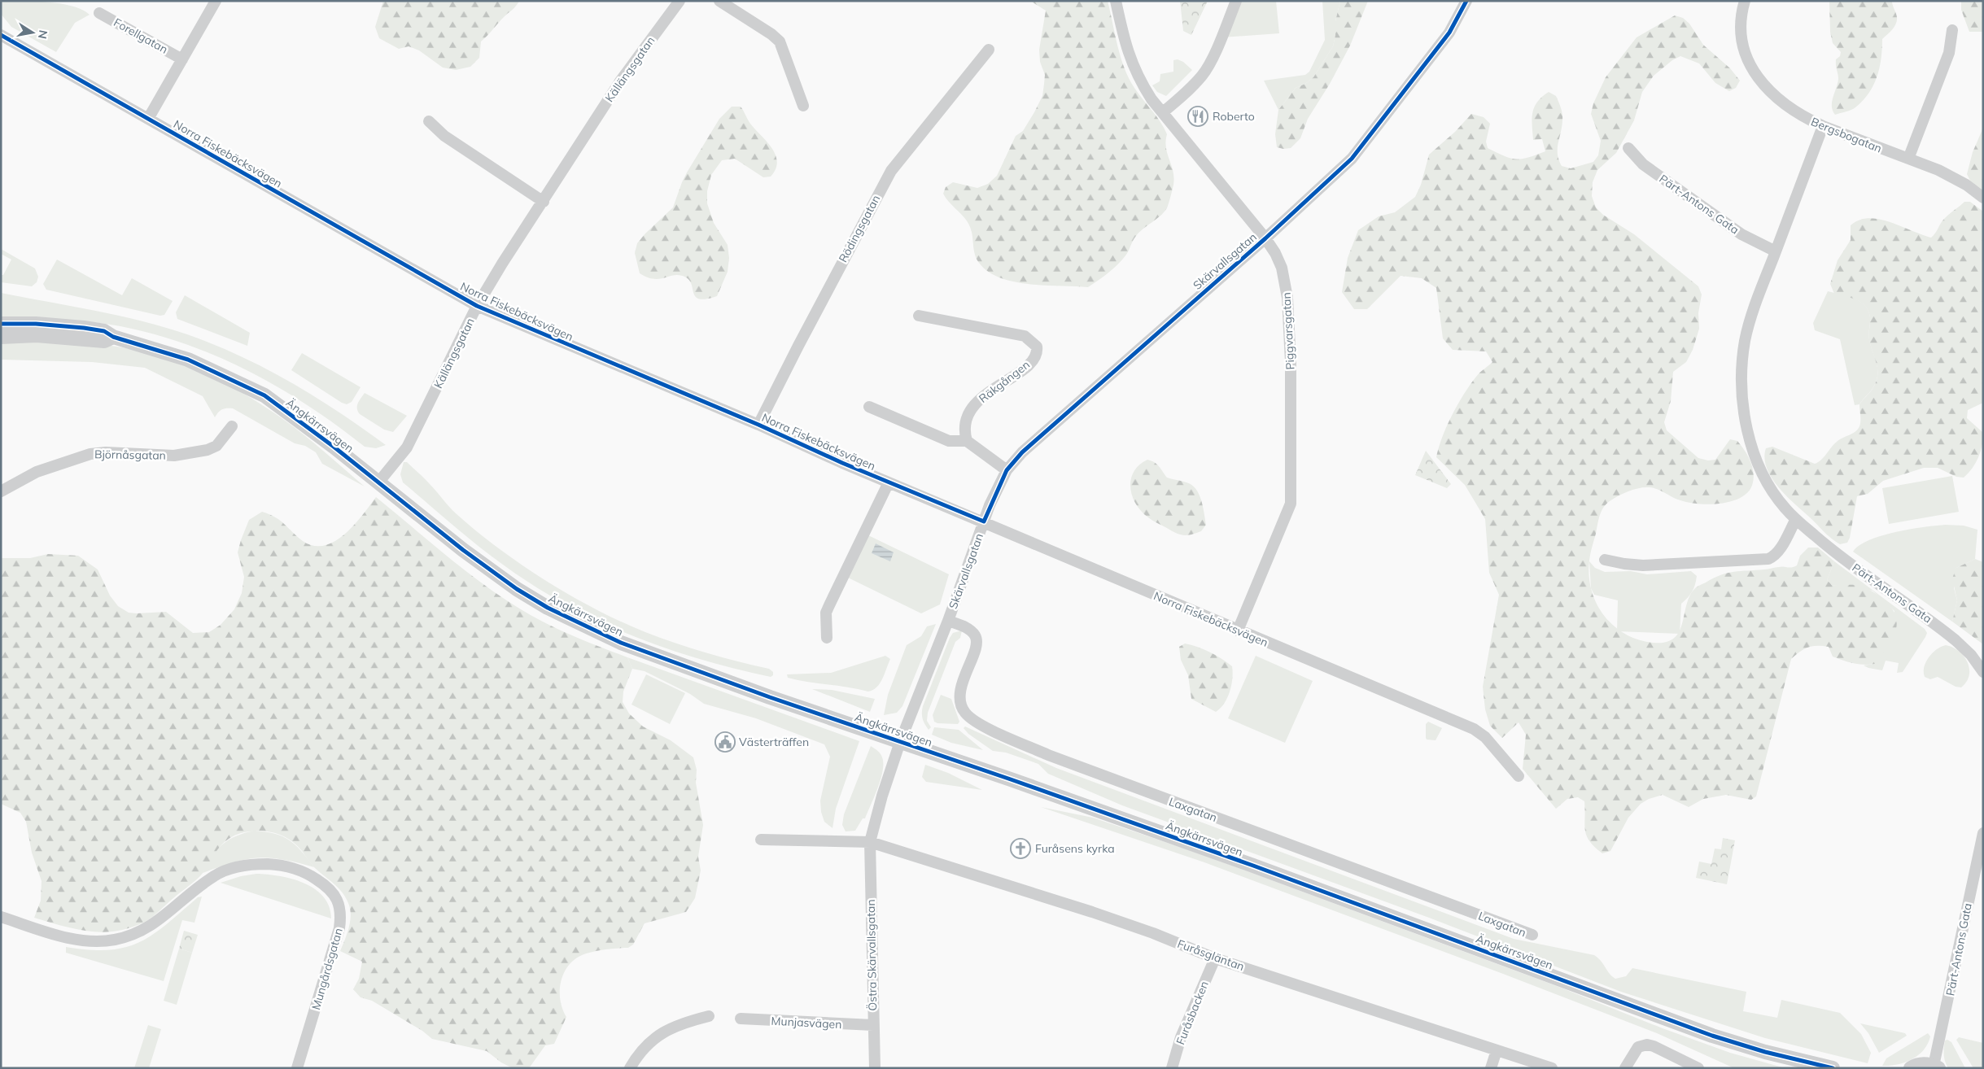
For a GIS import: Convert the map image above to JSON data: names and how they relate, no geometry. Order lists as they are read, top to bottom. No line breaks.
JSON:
{"streets":{"street":["Forellgatan","Källängsgatan","Bergsbogatan","Norra Fiskebäcksvägen","Pärt-Antons Gata","Rödingsgatan","Skärvallsgatan","Piggvarsgatan","Räkgången","Ängkärrsvägen","Björnåsgatan","Laxgatan","Östra Skärvallsgatan","Furåsgläntan","Mungårdsgatan","Furåsbacken","Munjasvägen"]},"crossings":[["Källängsgatan","Norra Fiskebäcksvägen"],["Källängsgatan","Ängkärrsvägen"],["Bergsbogatan","Pärt-Antons Gata"],["Norra Fiskebäcksvägen","Rödingsgatan"],["Norra Fiskebäcksvägen","Skärvallsgatan"],["Norra Fiskebäcksvägen","Piggvarsgatan"],["Skärvallsgatan","Piggvarsgatan"],["Skärvallsgatan","Ängkärrsvägen"],["Skärvallsgatan","Laxgatan"],["Skärvallsgatan","Östra Skärvallsgatan"],["Ängkärrsvägen","Östra Skärvallsgatan"],["Östra Skärvallsgatan","Furåsgläntan"],["Östra Skärvallsgatan","Munjasvägen"],["Furåsgläntan","Furåsbacken"]],"places":{"restaurant":["Roberto"],"public building":["Västerträffen"],"church":["Furåsens kyrka"]},"north":"right"}
